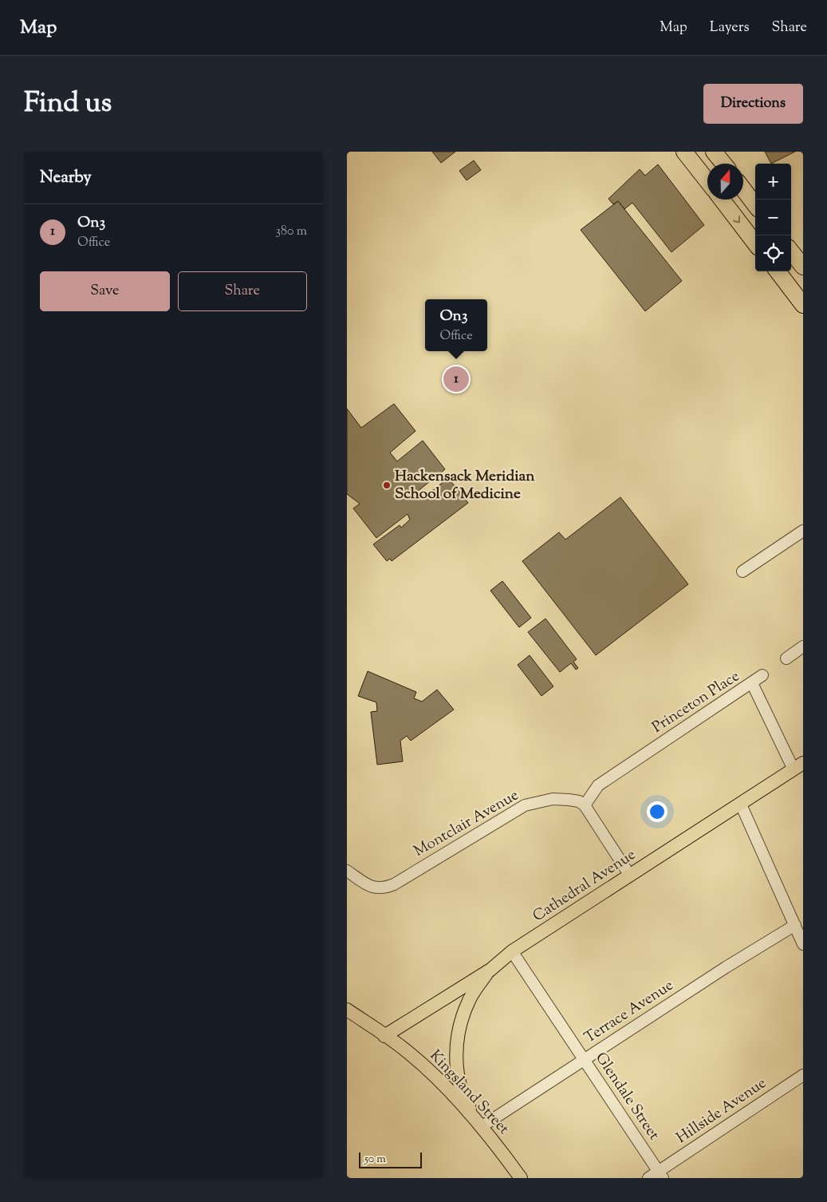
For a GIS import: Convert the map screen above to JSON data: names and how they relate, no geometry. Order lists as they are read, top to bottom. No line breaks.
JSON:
{"streets":{"main road":["Cathedral Avenue","Kingsland Street"],"street":["Princeton Place","Montclair Avenue","Terrace Avenue","Glendale Street","Hillside Avenue"]},"crossings":[["Princeton Place","Montclair Avenue"],["Princeton Place","Cathedral Avenue"],["Cathedral Avenue","Kingsland Street"],["Cathedral Avenue","Glendale Street"],["Terrace Avenue","Kingsland Street"],["Terrace Avenue","Glendale Street"],["Glendale Street","Hillside Avenue"]],"places":["Hackensack Meridian School of Medicine"],"scale_bar":"50 m","north":"top","page":{"header":"Map","nav":["Map","Layers","Share"],"title":"Find us","buttons":["Directions",["Save","Share"]],"heading":"Nearby","map_buttons":["+","−"],"list":[{"mark":"1","name":"On3","note":"Office","value":"380 m"}],"popup":["On3","Office"],"pins":"1","scale":"50 m"}}
